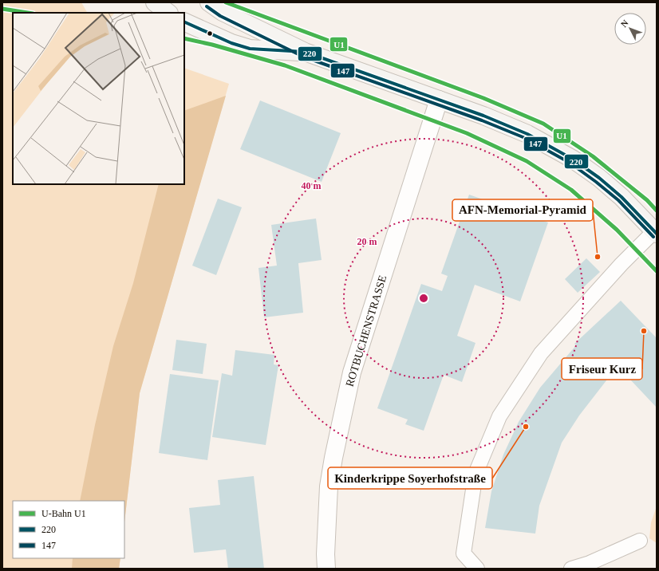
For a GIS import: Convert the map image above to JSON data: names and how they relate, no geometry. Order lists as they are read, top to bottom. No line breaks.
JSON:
{"streets":{"street":["ROTBUCHENSTRASSE"]},"places":["AFN-Memorial-Pyramid","Friseur Kurz","Kinderkrippe Soyerhofstraße"],"lines":["metro line U1","transit line 147","transit line 220"],"legend":["U-Bahn U1","220","147"],"north":"top left","rings":["40 m","20 m"]}
